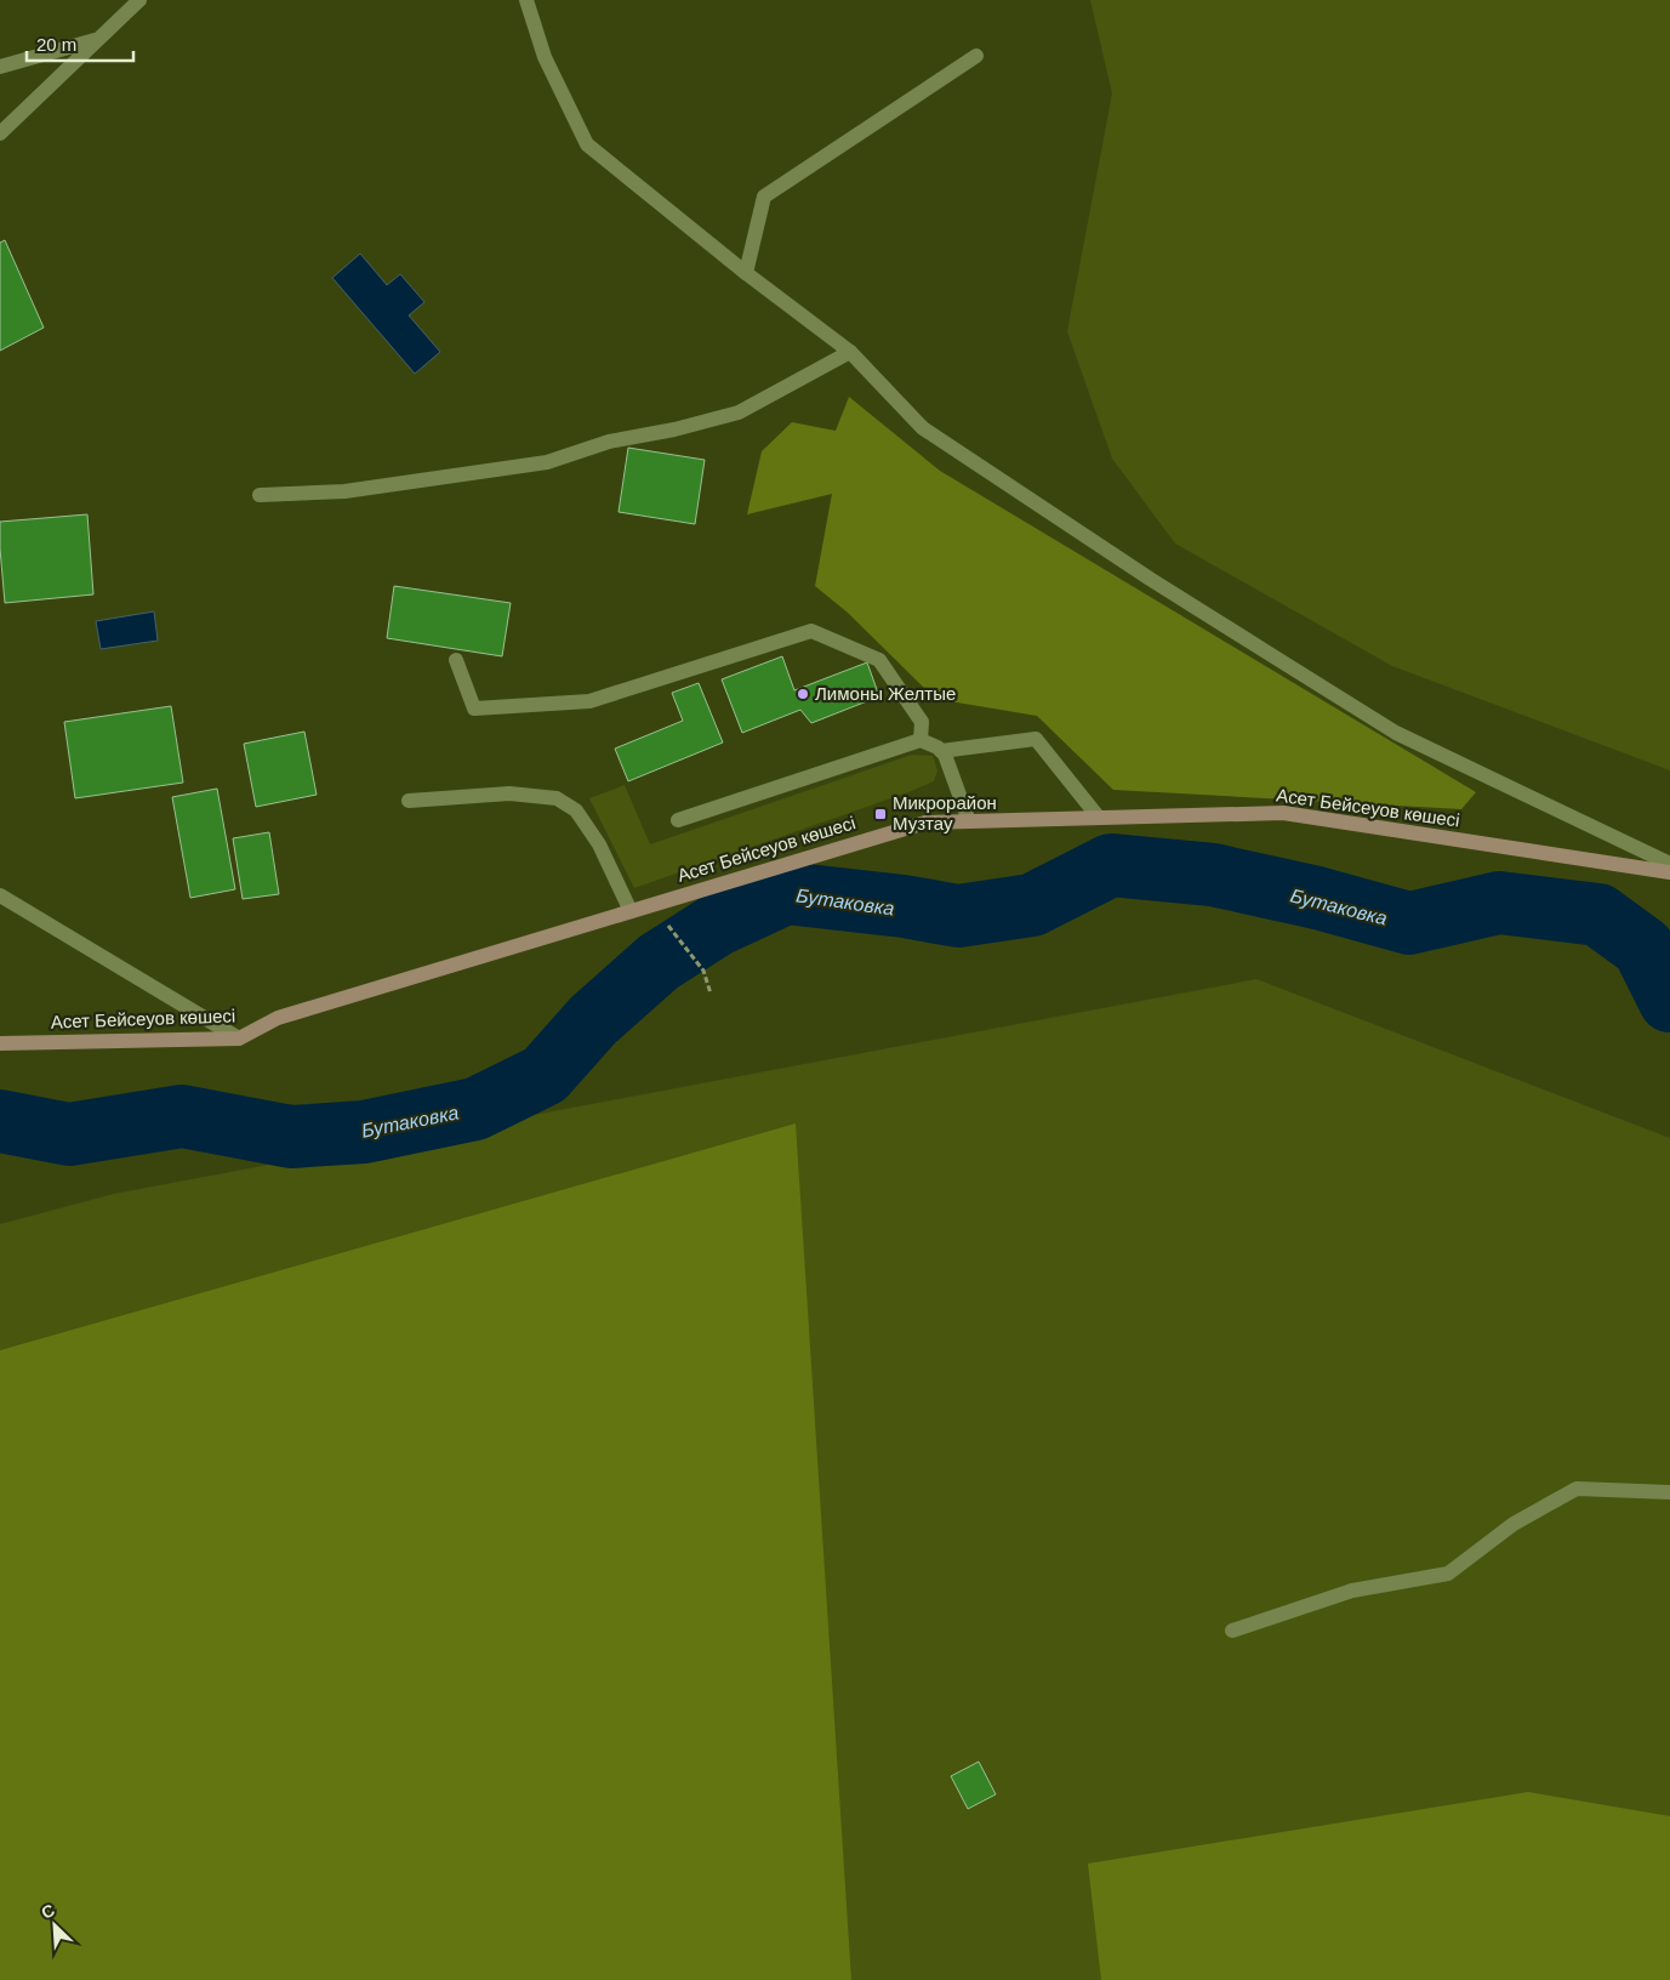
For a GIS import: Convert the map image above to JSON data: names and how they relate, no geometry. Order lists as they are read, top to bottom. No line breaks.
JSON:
{"streets":{"street":["Асет Бейсеуов көшесі"]},"water":["Бутаковка"],"places":{"other":["Лимоны Желтые"],"transit":["Микрорайон Музтау"]},"scale_bar":"20 m","north":"top left"}
